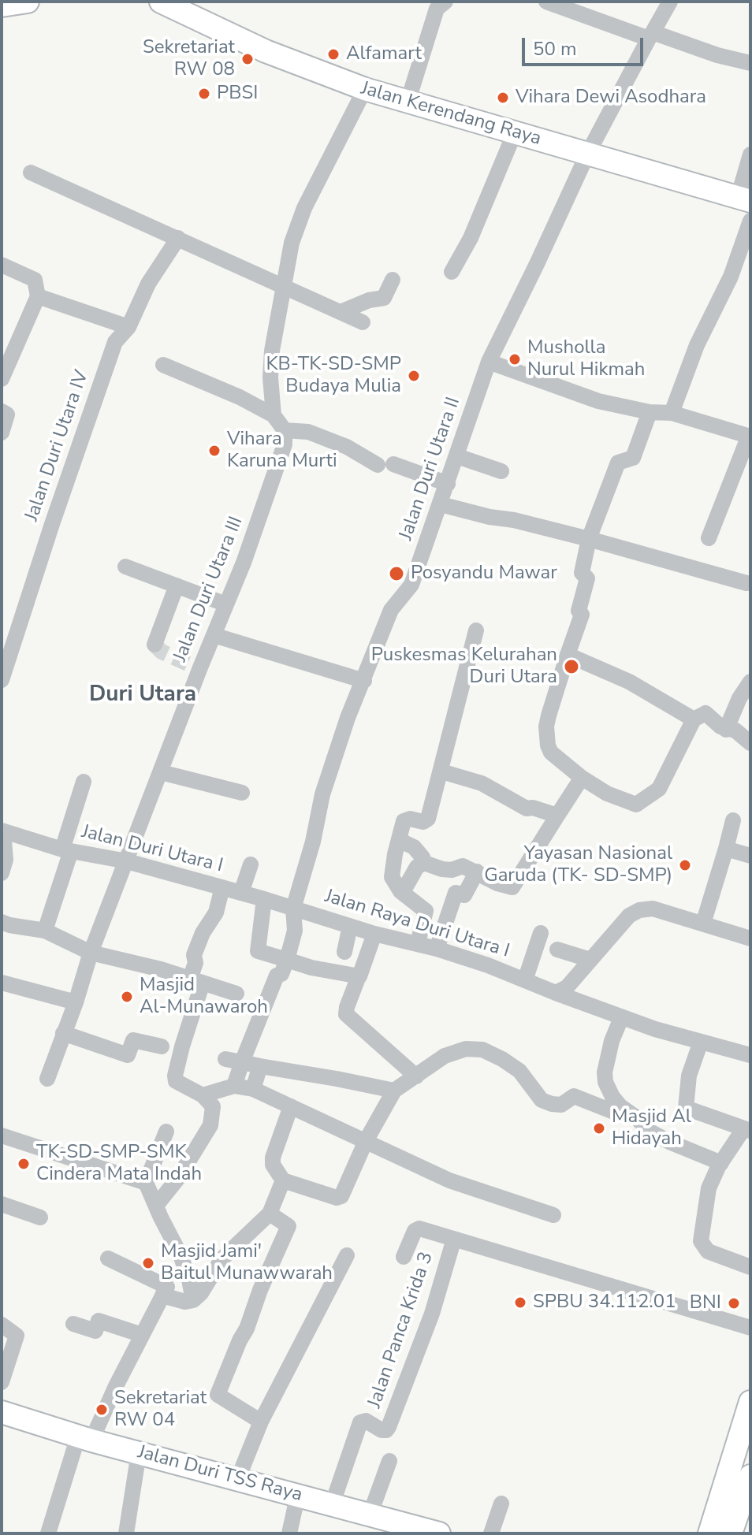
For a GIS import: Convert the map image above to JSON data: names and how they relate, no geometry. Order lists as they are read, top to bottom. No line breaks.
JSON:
{"streets":{"street":["Jalan Kerendang Raya","Jalan Duri Utara IV","Jalan Duri Utara II","Jalan Duri Utara III","Jalan Duri Utara I","Jalan Raya Duri Utara I","Jalan Panca Krida 3","Jalan Duri TSS Raya"]},"crossings":[["Jalan Kerendang Raya","Jalan Duri Utara II"],["Jalan Duri Utara II","Jalan Duri Utara I"],["Jalan Duri Utara II","Jalan Raya Duri Utara I"],["Jalan Duri Utara III","Jalan Duri Utara I"],["Jalan Duri Utara I","Jalan Raya Duri Utara I"],["Jalan Panca Krida 3","Jalan Duri TSS Raya"]],"districts":["Duri Utara"],"places":["Alfamart","Sekretariat RW 08","PBSI","Vihara Dewi Asodhara","Musholla Nurul Hikmah","KB-TK-SD-SMP Budaya Mulia","Vihara Karuna Murti","Posyandu Mawar","Puskesmas Kelurahan Duri Utara","Yayasan Nasional Garuda (TK- SD-SMP)","Masjid Al-Munawaroh","Masjid Al Hidayah","TK-SD-SMP-SMK Cindera Mata Indah","Masjid Jami' Baitul Munawwarah","SPBU 34.112.01","BNI","Sekretariat RW 04"],"scale_bar":"50 m"}
